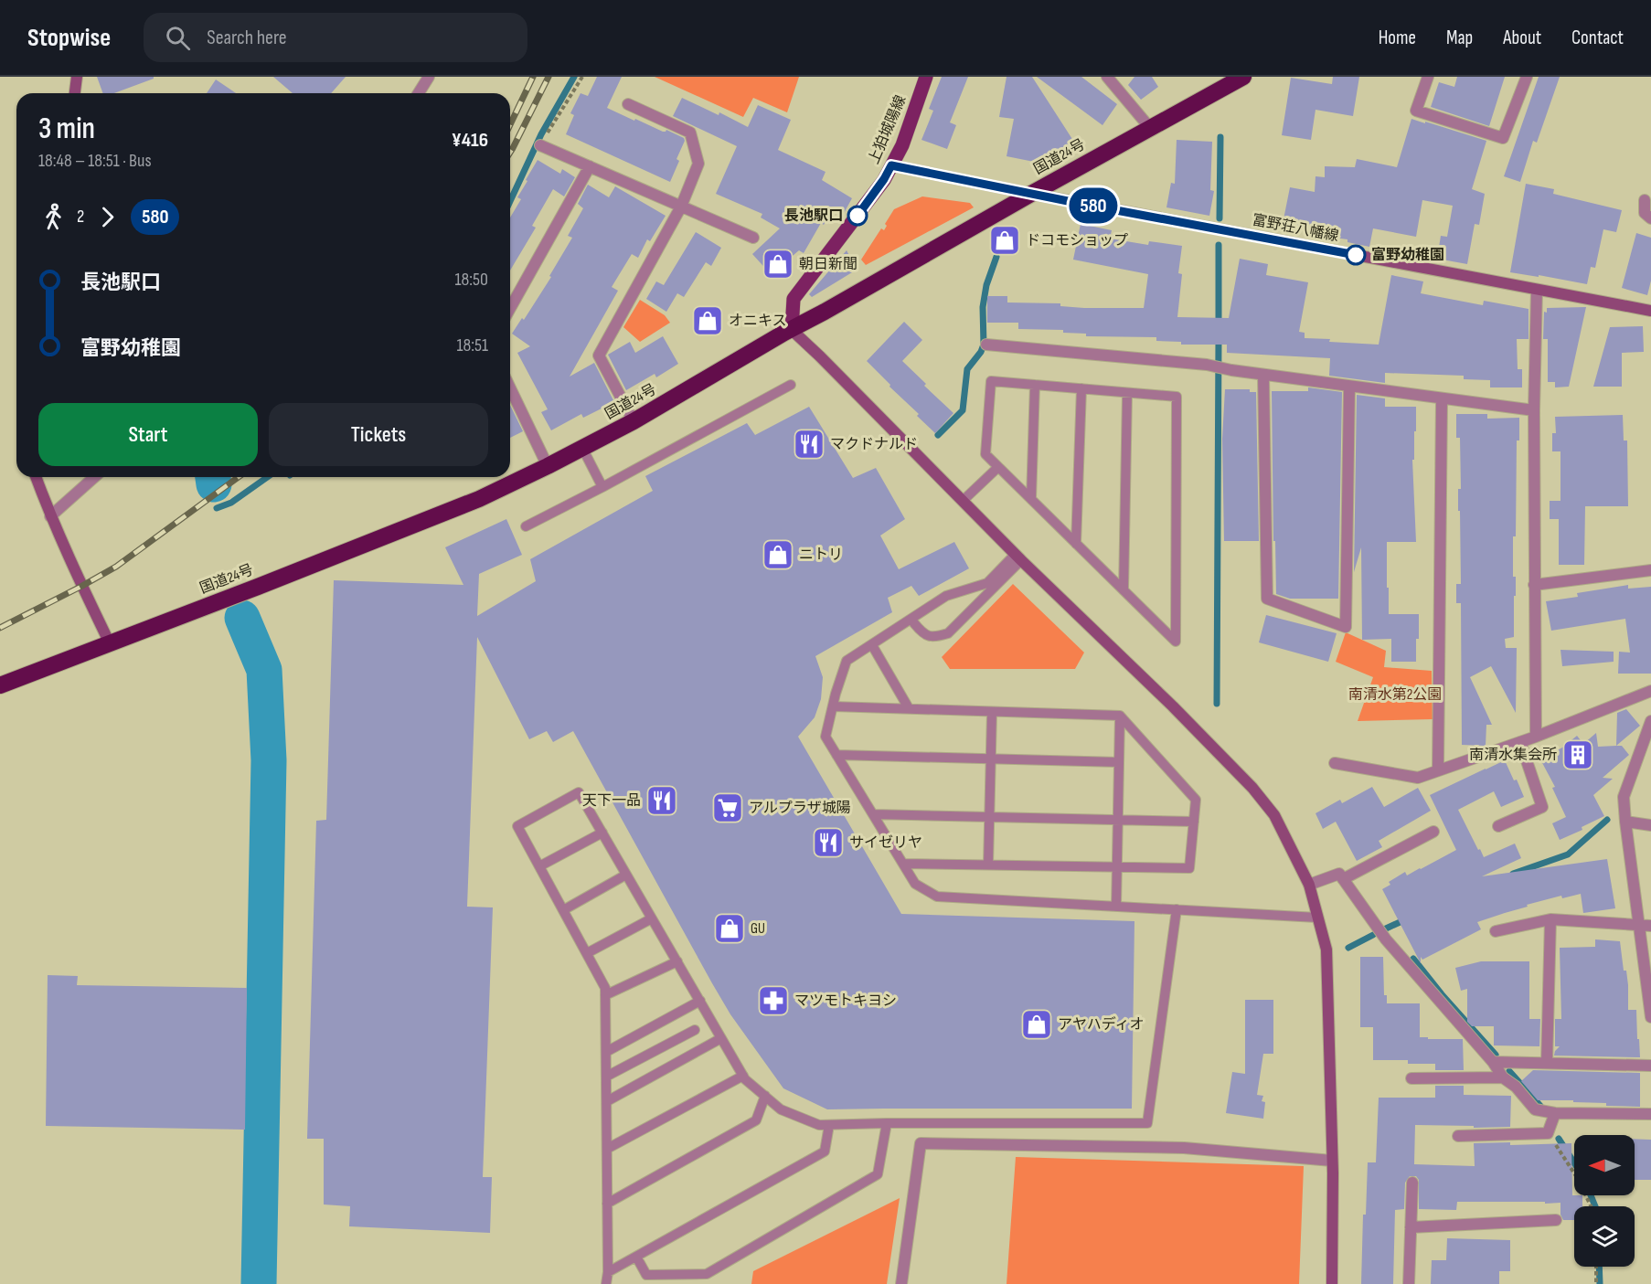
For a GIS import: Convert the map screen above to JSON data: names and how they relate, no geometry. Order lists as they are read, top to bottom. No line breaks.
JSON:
{"streets":{"highway":["国道24号"],"main road":["上狛城陽線"],"street":["富野荘八幡線"]},"crossings":[["上狛城陽線","国道24号"],["国道24号","富野荘八幡線"]],"parks":["南清水第2公園"],"places":{"other":["長池駅口","富野幼稚園"],"shop":["ドコモショップ","朝日新聞","オニキス","ニトリ","GU","アヤハディオ"],"restaurant":["マクドナルド","天下一品","サイゼリヤ"],"building":["南清水集会所"],"supermarket":["アルプラザ城陽"],"pharmacy":["マツモトキヨシ"]},"lines":["bus line 580"],"north":"left","page":{"header":"Stopwise","search":"Search here","nav":["Home","Map","About","Contact"],"on_map":"580","heading":["3 min","18:48 – 18:51 · Bus","¥416"],"legs":["2","580"],"list":[{"name":"長池駅口","value":"18:50"},{"name":"富野幼稚園","value":"18:51"}],"buttons":["Start","Tickets"]}}
